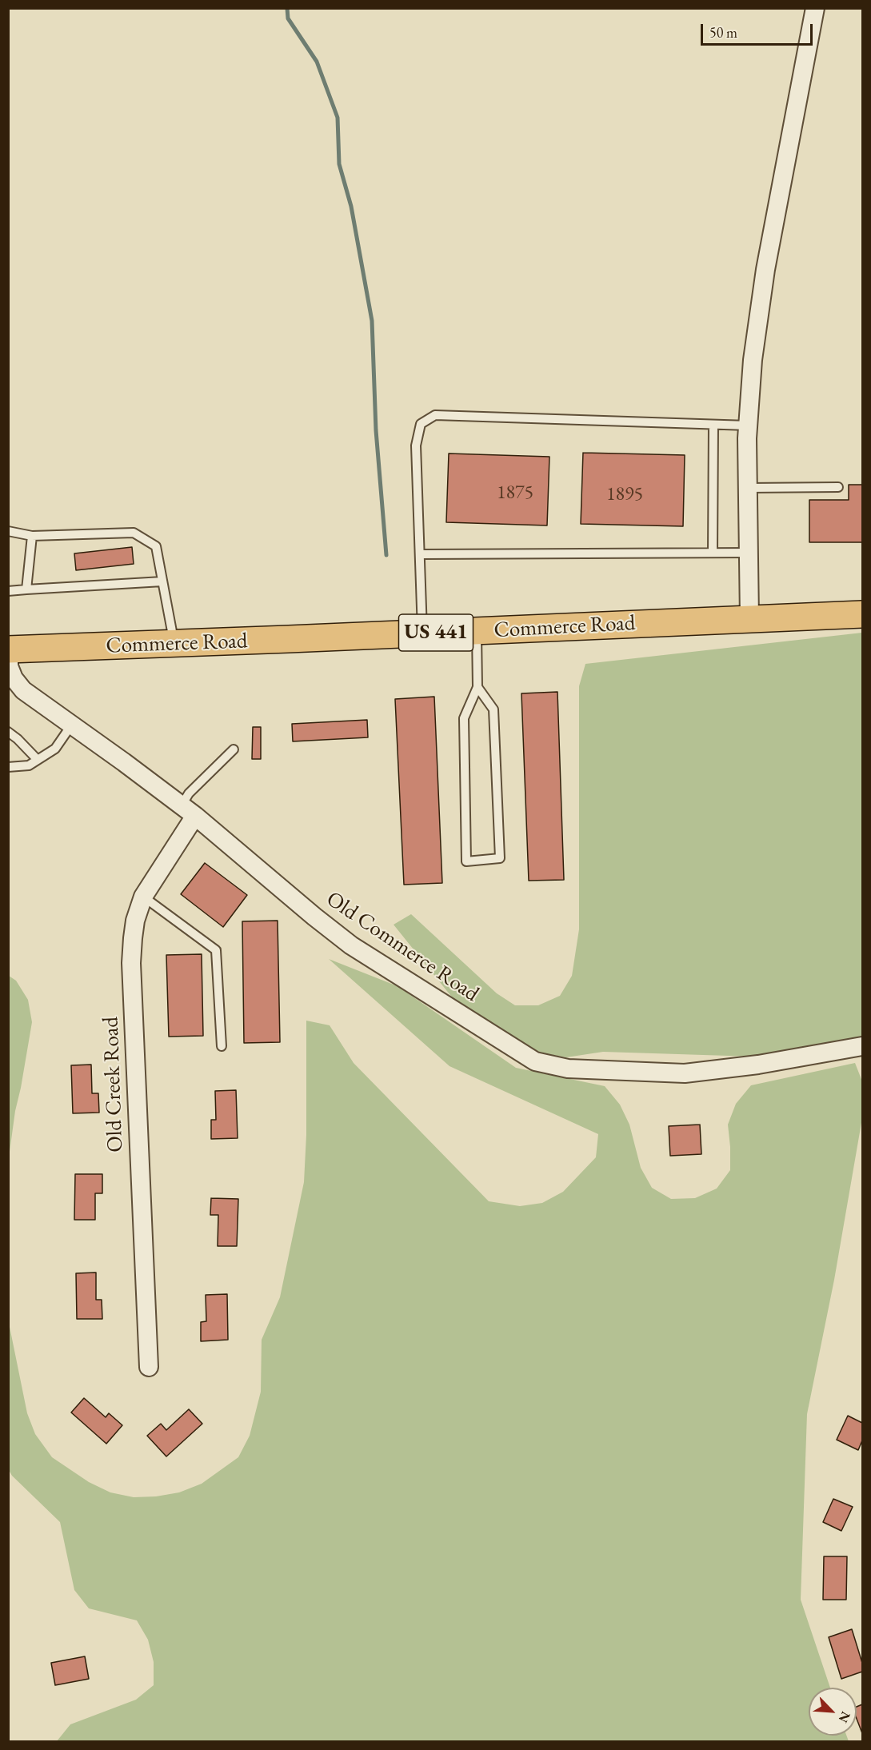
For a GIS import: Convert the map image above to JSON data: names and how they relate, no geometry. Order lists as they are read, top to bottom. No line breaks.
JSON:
{"streets":{"highway":["Commerce Road","US 441"],"street":["Old Commerce Road","Old Creek Road"]},"crossings":[["Commerce Road","Old Commerce Road"],["Old Commerce Road","Old Creek Road"]],"house_numbers":["1875","1895"],"scale_bar":"50 m","north":"bottom right"}
